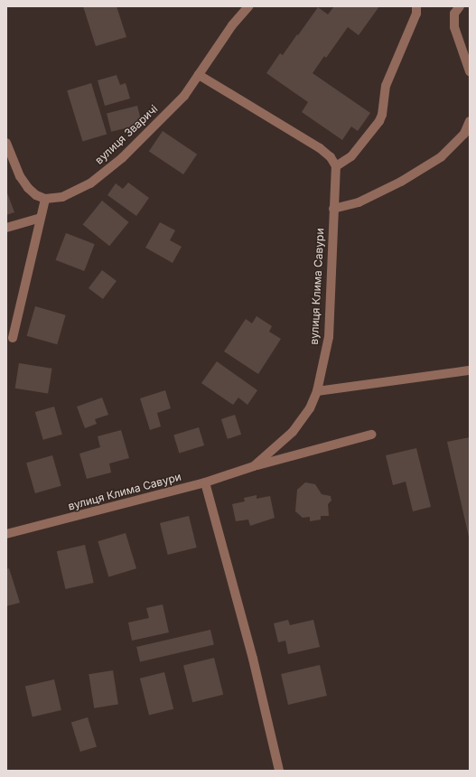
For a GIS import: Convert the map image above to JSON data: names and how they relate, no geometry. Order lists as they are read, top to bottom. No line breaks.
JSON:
{"streets":{"street":["вулиця Зваричі","вулиця Клима Савури"]}}
